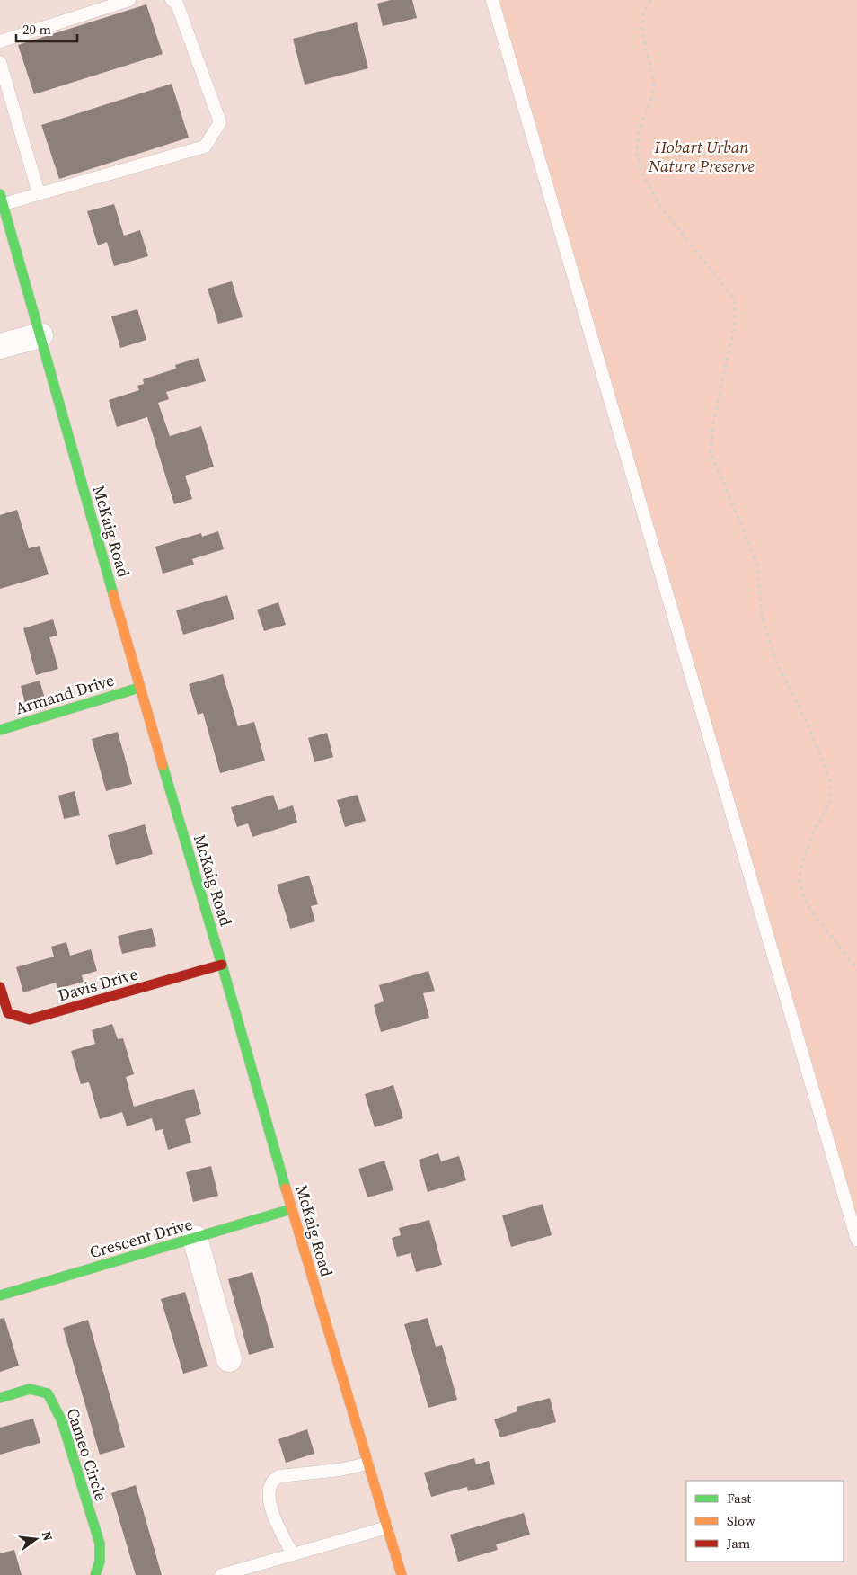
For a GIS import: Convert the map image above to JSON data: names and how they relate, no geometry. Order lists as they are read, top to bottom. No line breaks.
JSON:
{"streets":{"street":["McKaig Road","Armand Drive","Davis Drive","Crescent Drive","Cameo Circle"]},"crossings":[["McKaig Road","Armand Drive"],["McKaig Road","Davis Drive"],["McKaig Road","Crescent Drive"]],"parks":["Hobart Urban Nature Preserve"],"legend":["Fast","Slow","Jam"],"scale_bar":"20 m","north":"right"}
